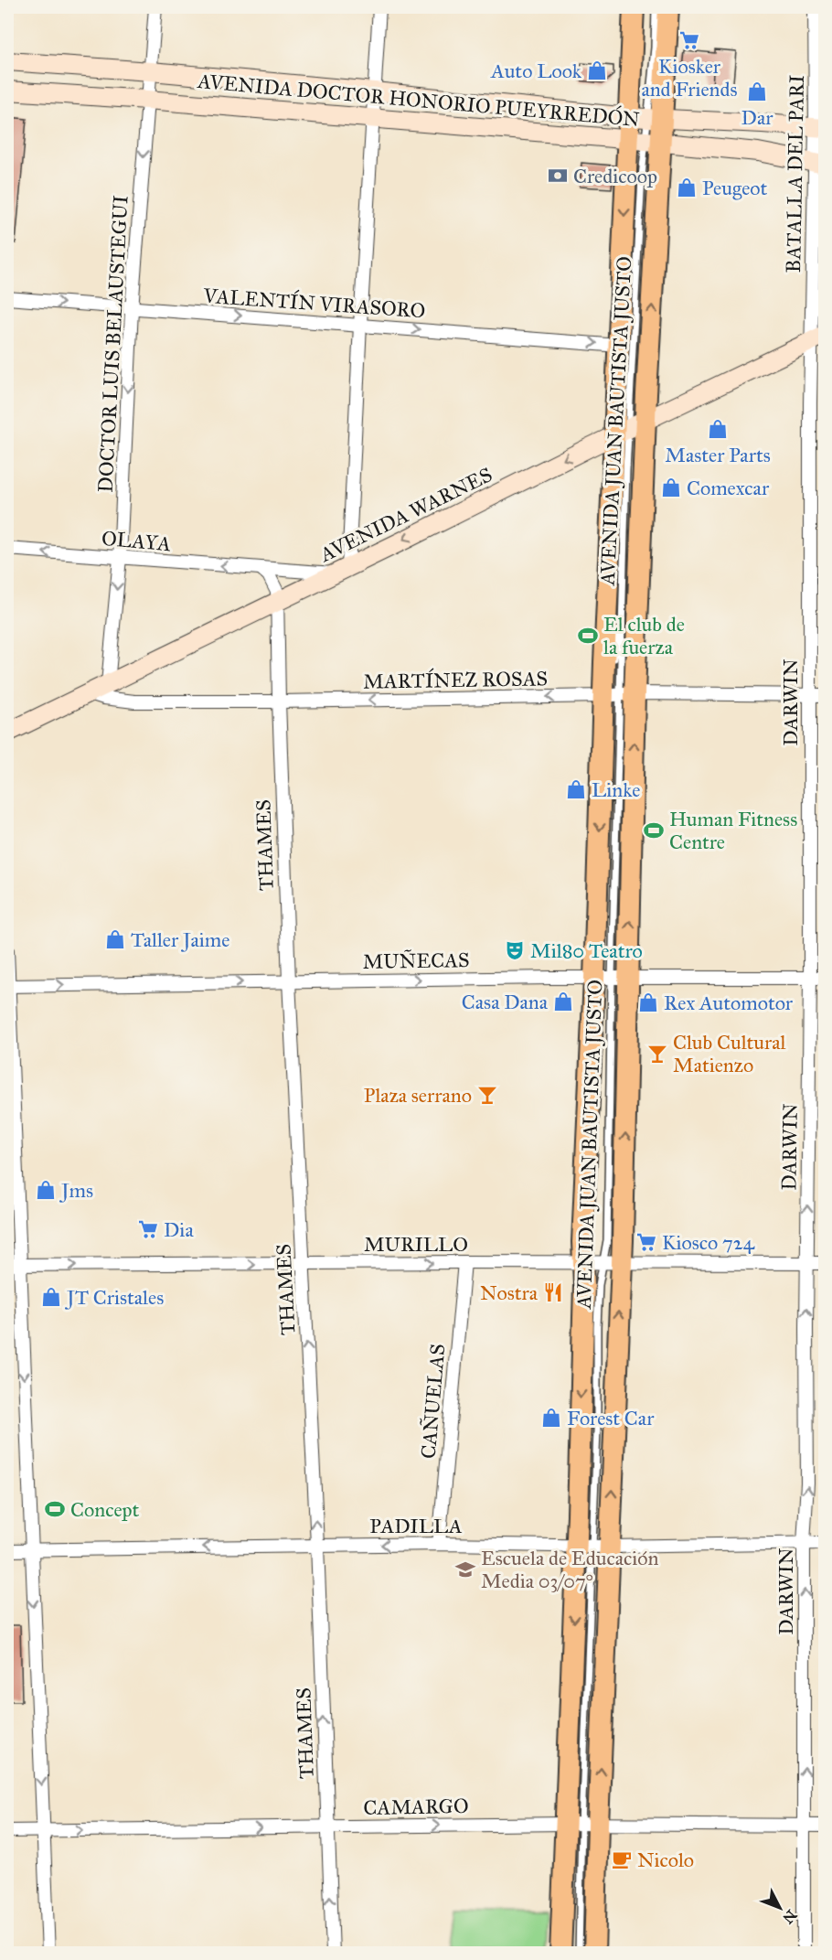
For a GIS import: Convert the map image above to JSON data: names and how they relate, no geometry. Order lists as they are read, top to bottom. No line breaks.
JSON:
{"streets":{"main road":["AVENIDA DOCTOR HONORIO PUEYRREDÓN","AVENIDA JUAN BAUTISTA JUSTO","AVENIDA WARNES"],"street":["BATALLA DEL PARI","VALENTÍN VIRASORO","DOCTOR LUIS BELAUSTEGUI","OLAYA","MARTÍNEZ ROSAS","DARWIN","THAMES","MUÑECAS","MURILLO","CAÑUELAS","PADILLA","CAMARGO"]},"crossings":[["AVENIDA DOCTOR HONORIO PUEYRREDÓN","BATALLA DEL PARI"],["AVENIDA DOCTOR HONORIO PUEYRREDÓN","DOCTOR LUIS BELAUSTEGUI"],["AVENIDA DOCTOR HONORIO PUEYRREDÓN","AVENIDA JUAN BAUTISTA JUSTO"],["BATALLA DEL PARI","AVENIDA WARNES"],["BATALLA DEL PARI","DARWIN"],["VALENTÍN VIRASORO","DOCTOR LUIS BELAUSTEGUI"],["VALENTÍN VIRASORO","AVENIDA JUAN BAUTISTA JUSTO"],["DOCTOR LUIS BELAUSTEGUI","AVENIDA WARNES"],["DOCTOR LUIS BELAUSTEGUI","OLAYA"],["AVENIDA JUAN BAUTISTA JUSTO","AVENIDA WARNES"],["AVENIDA JUAN BAUTISTA JUSTO","MARTÍNEZ ROSAS"],["AVENIDA JUAN BAUTISTA JUSTO","MUÑECAS"],["AVENIDA JUAN BAUTISTA JUSTO","MURILLO"],["AVENIDA JUAN BAUTISTA JUSTO","PADILLA"],["AVENIDA JUAN BAUTISTA JUSTO","CAMARGO"],["AVENIDA WARNES","OLAYA"],["AVENIDA WARNES","MARTÍNEZ ROSAS"],["AVENIDA WARNES","DARWIN"],["AVENIDA WARNES","THAMES"],["MARTÍNEZ ROSAS","DARWIN"],["MARTÍNEZ ROSAS","THAMES"],["DARWIN","MUÑECAS"],["DARWIN","MURILLO"],["DARWIN","PADILLA"],["DARWIN","CAMARGO"],["THAMES","MUÑECAS"],["THAMES","MURILLO"],["THAMES","PADILLA"],["THAMES","CAMARGO"],["MURILLO","CAÑUELAS"],["CAÑUELAS","PADILLA"]],"one_way":["VALENTÍN VIRASORO","DOCTOR LUIS BELAUSTEGUI","AVENIDA WARNES","OLAYA","MARTÍNEZ ROSAS","DARWIN","THAMES","MUÑECAS","MURILLO","PADILLA","CAMARGO"],"places":{"supermarket":["Kiosker and Friends","Dia","Kiosco 724"],"shop":["Auto Look","Dar","Peugeot","Master Parts","Comexcar","Linke","Taller Jaime","Casa Dana","Rex Automotor","Jms","JT Cristales","Forest Car"],"bank":["Credicoop"],"sports":["El club de la fuerza","Human Fitness Centre","Concept"],"theatre":["Mil80 Teatro"],"bar":["Club Cultural Matienzo","Plaza serrano"],"restaurant":["Nostra"],"school or university":["Escuela de Educación Media 03/07°"],"cafe":["Nicolo"]},"north":"bottom right"}
